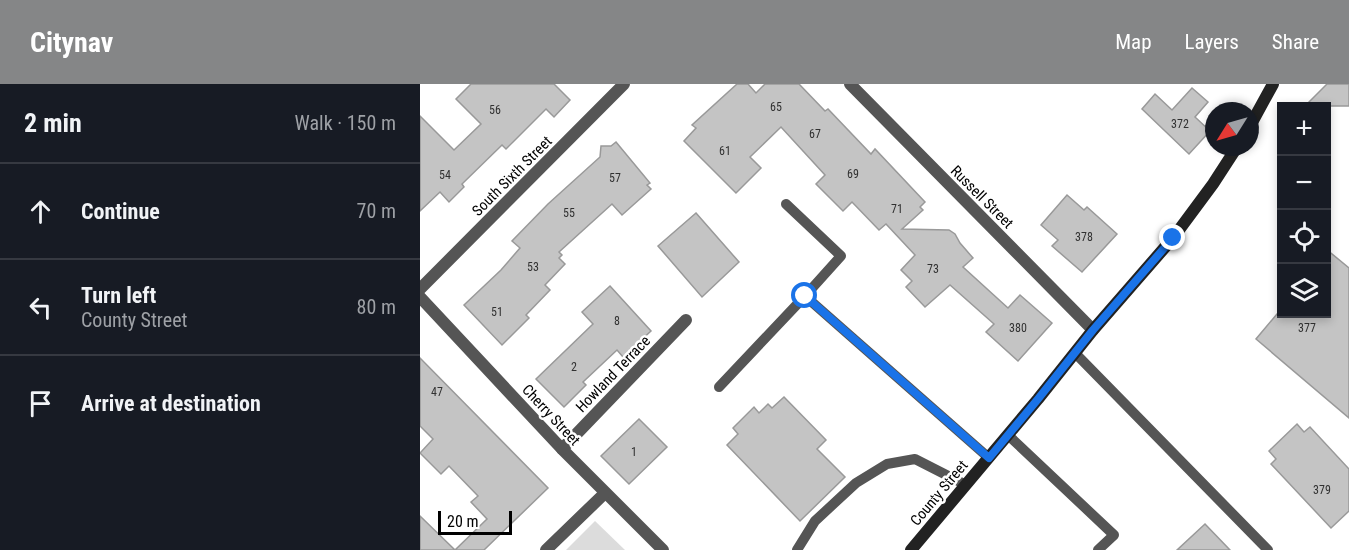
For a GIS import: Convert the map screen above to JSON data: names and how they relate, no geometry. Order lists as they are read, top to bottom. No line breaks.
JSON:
{"streets":{"main road":["County Street"],"street":["South Sixth Street","Russell Street","Howland Terrace","Cherry Street"]},"crossings":[["Russell Street","County Street"],["Howland Terrace","Cherry Street"]],"house_numbers":["65","56","372","67","61","69","54","57","71","55","378","53","73","51","8","380","377","2","47","1","379"],"scale_bar":"20 m","north":"bottom left","page":{"header":"Citynav","nav":["Map","Layers","Share"],"heading":["2 min","Walk · 150 m"],"map_buttons":["+","−"],"list":[["Continue","70 m"],["Turn left","County Street","80 m"],"Arrive at destination"],"scale":"20 m"}}
